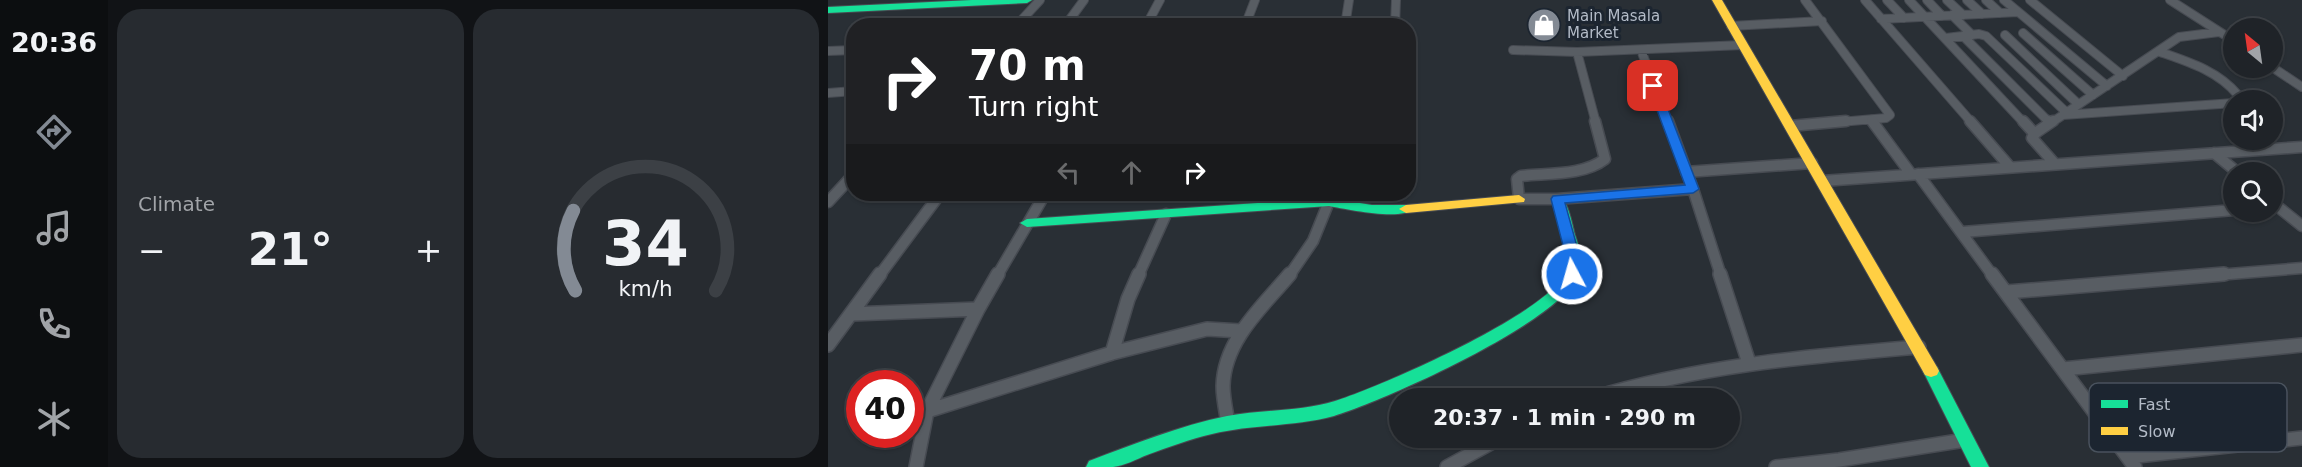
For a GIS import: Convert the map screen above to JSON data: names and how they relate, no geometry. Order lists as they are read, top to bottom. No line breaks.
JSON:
{"places":{"shop":["Main Masala Market"]},"legend":["Fast","Slow"],"north":"top left","page":{"tabs":"20:36","tile":"Climate","turn":["70 m","Turn right"],"heat":["−","21°","+"],"limit":"40","trip":"20:37 · 1 min · 290 m","gauge":["34","km/h"]}}
